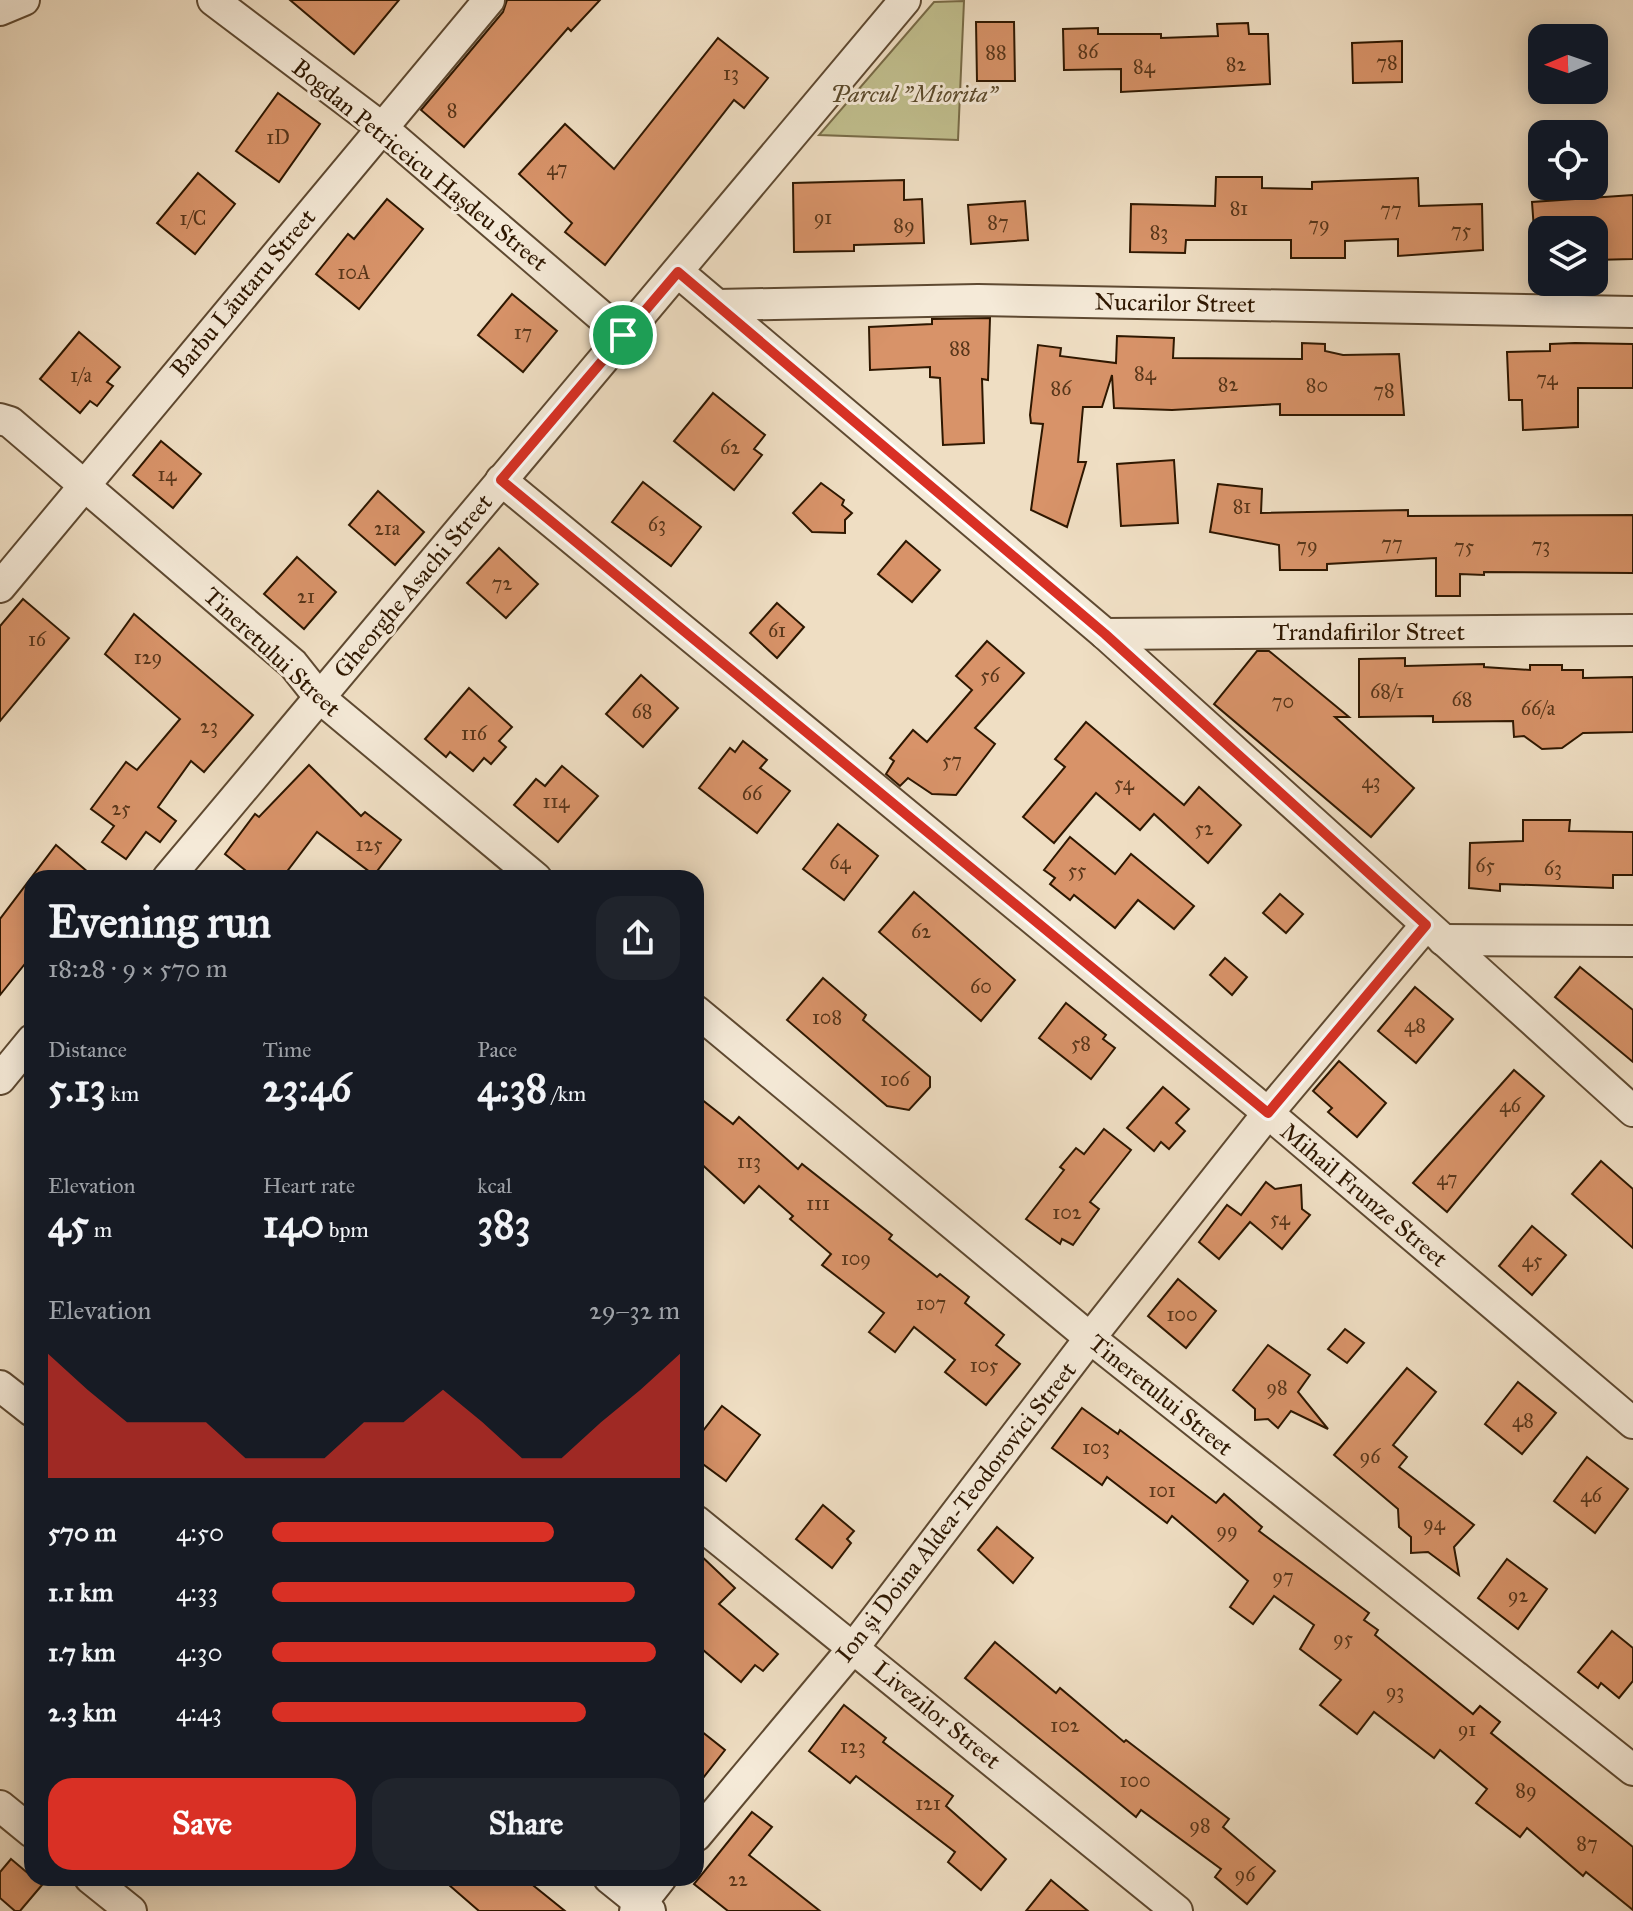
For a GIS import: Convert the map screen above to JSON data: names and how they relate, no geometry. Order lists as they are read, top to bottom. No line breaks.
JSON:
{"streets":{"street":["Bogdan Petriceicu Hașdeu Street","Barbu Lăutaru Street","Nucarilor Street","Gheorghe Asachi Street","Trandafirilor Street","Tineretului Street","Mihail Frunze Street","Ion și Doina Aldea-Teodorovici Street","Livezilor Street"]},"crossings":[["Bogdan Petriceicu Hașdeu Street","Barbu Lăutaru Street"],["Bogdan Petriceicu Hașdeu Street","Gheorghe Asachi Street"],["Barbu Lăutaru Street","Tineretului Street"],["Gheorghe Asachi Street","Tineretului Street"],["Gheorghe Asachi Street","Mihail Frunze Street"],["Tineretului Street","Ion și Doina Aldea-Teodorovici Street"],["Mihail Frunze Street","Ion și Doina Aldea-Teodorovici Street"],["Ion și Doina Aldea-Teodorovici Street","Livezilor Street"]],"parks":["Parcul \"Miorita\""],"house_numbers":["86","88","78","82","84","13","8","1D","47","81","77","91","1/C","87","79","89","75","83","10A","17","88","84","1/a","74","82","80","86","78","62","14","81","63","21a","77","79","73","75","72","21","61","16","129","56","68/1","68","70","66/a","68","23","116","57","43","54","66","114","25","52","125","64","65","63","55","62","60","108","48","58","106","46","113","47","111","102","54","109","45","107","100","105","98","48","103","96","101","46","94","99","97","92","95","93","102","91","123","100","89","121","98","87","96","22"],"north":"left","page":{"heading":["Evening run","18:28 · 9 × 570 m"],"stats":[["Distance","5.13 km"],["Time","23:46"],["Pace","4:38 /km"],["Elevation","45 m"],["Heart rate","140 bpm"],["kcal","383"]],"chart":["Elevation","29–32 m"],"list":[{"name":"570 m","note":"4:50"},{"name":"1.1 km","note":"4:33"},{"name":"1.7 km","note":"4:30"},{"name":"2.3 km","note":"4:43"}],"buttons":["Save","Share"]}}
